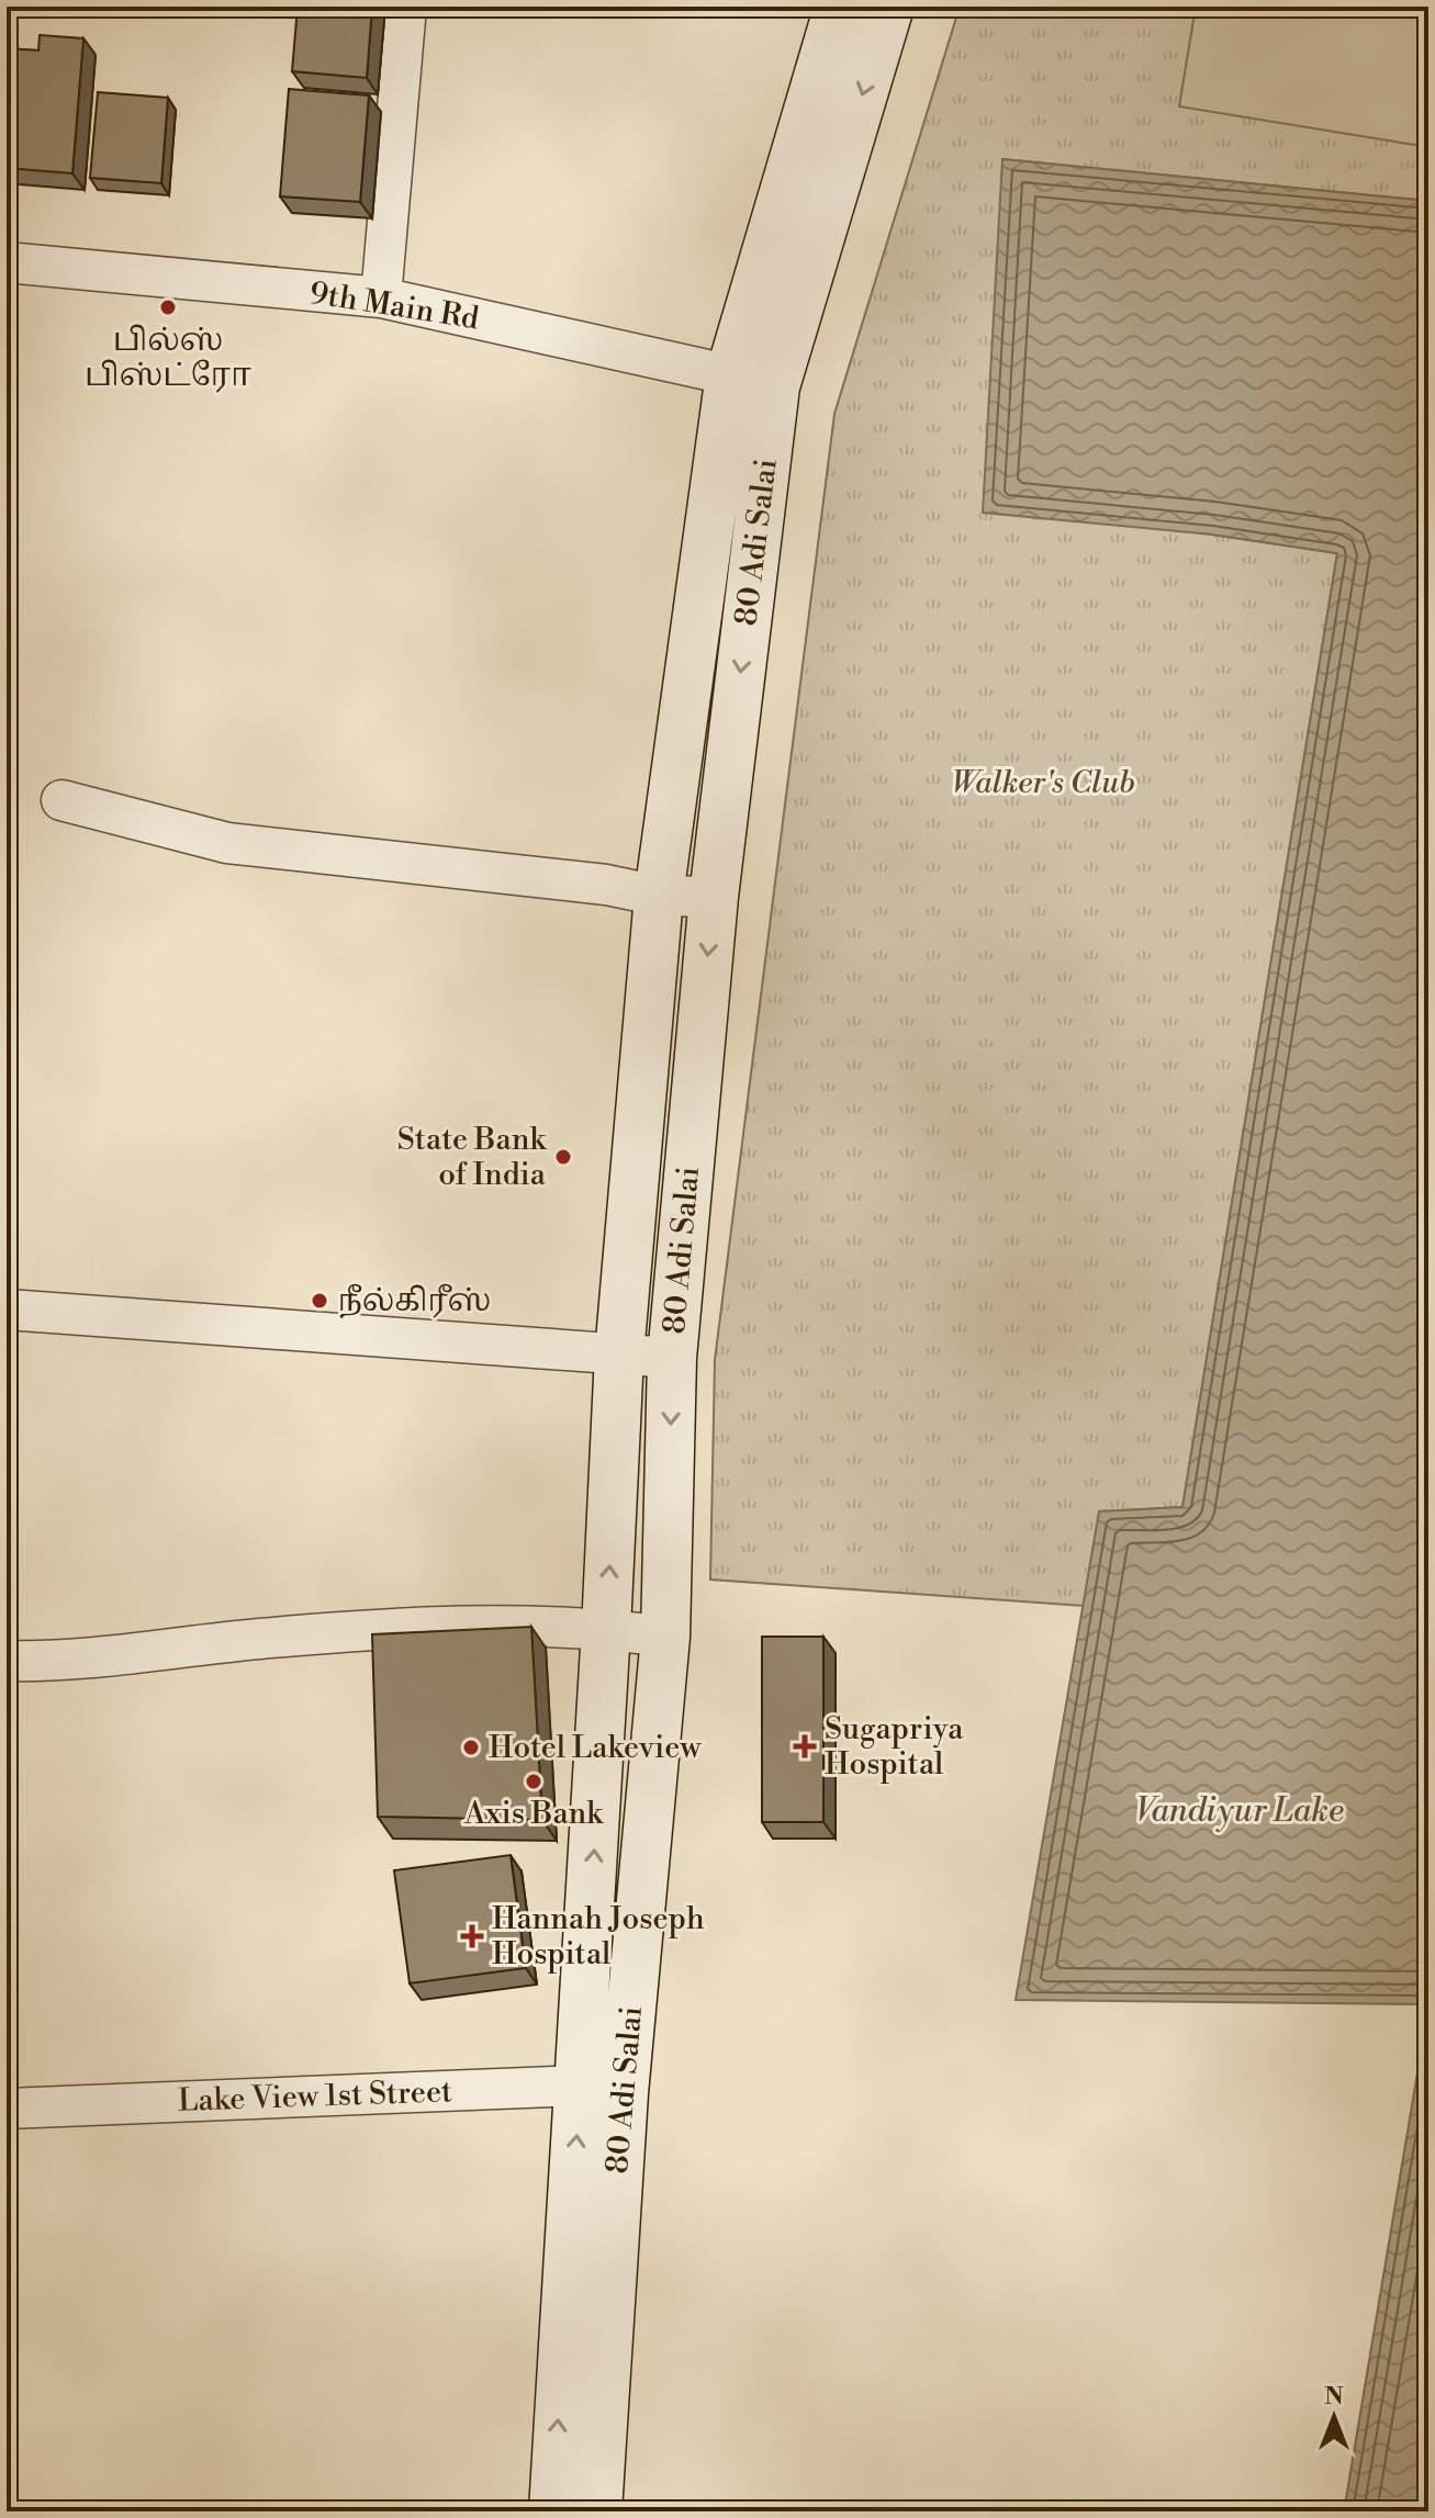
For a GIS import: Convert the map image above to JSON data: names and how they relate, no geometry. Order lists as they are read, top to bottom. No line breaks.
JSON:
{"streets":{"main road":["80 Adi Salai"],"street":["9th Main Rd","Lake View 1st Street"]},"crossings":[["9th Main Rd","80 Adi Salai"],["80 Adi Salai","Lake View 1st Street"]],"water":["Vandiyur Lake"],"parks":["Walker's Club"],"places":{"other":["பில்ஸ் பிஸ்ட்ரோ","State Bank of India","நீல்கிரீஸ்","Hotel Lakeview","Axis Bank"],"health":["Sugapriya Hospital","Hannah Joseph Hospital"]},"north":"top"}
